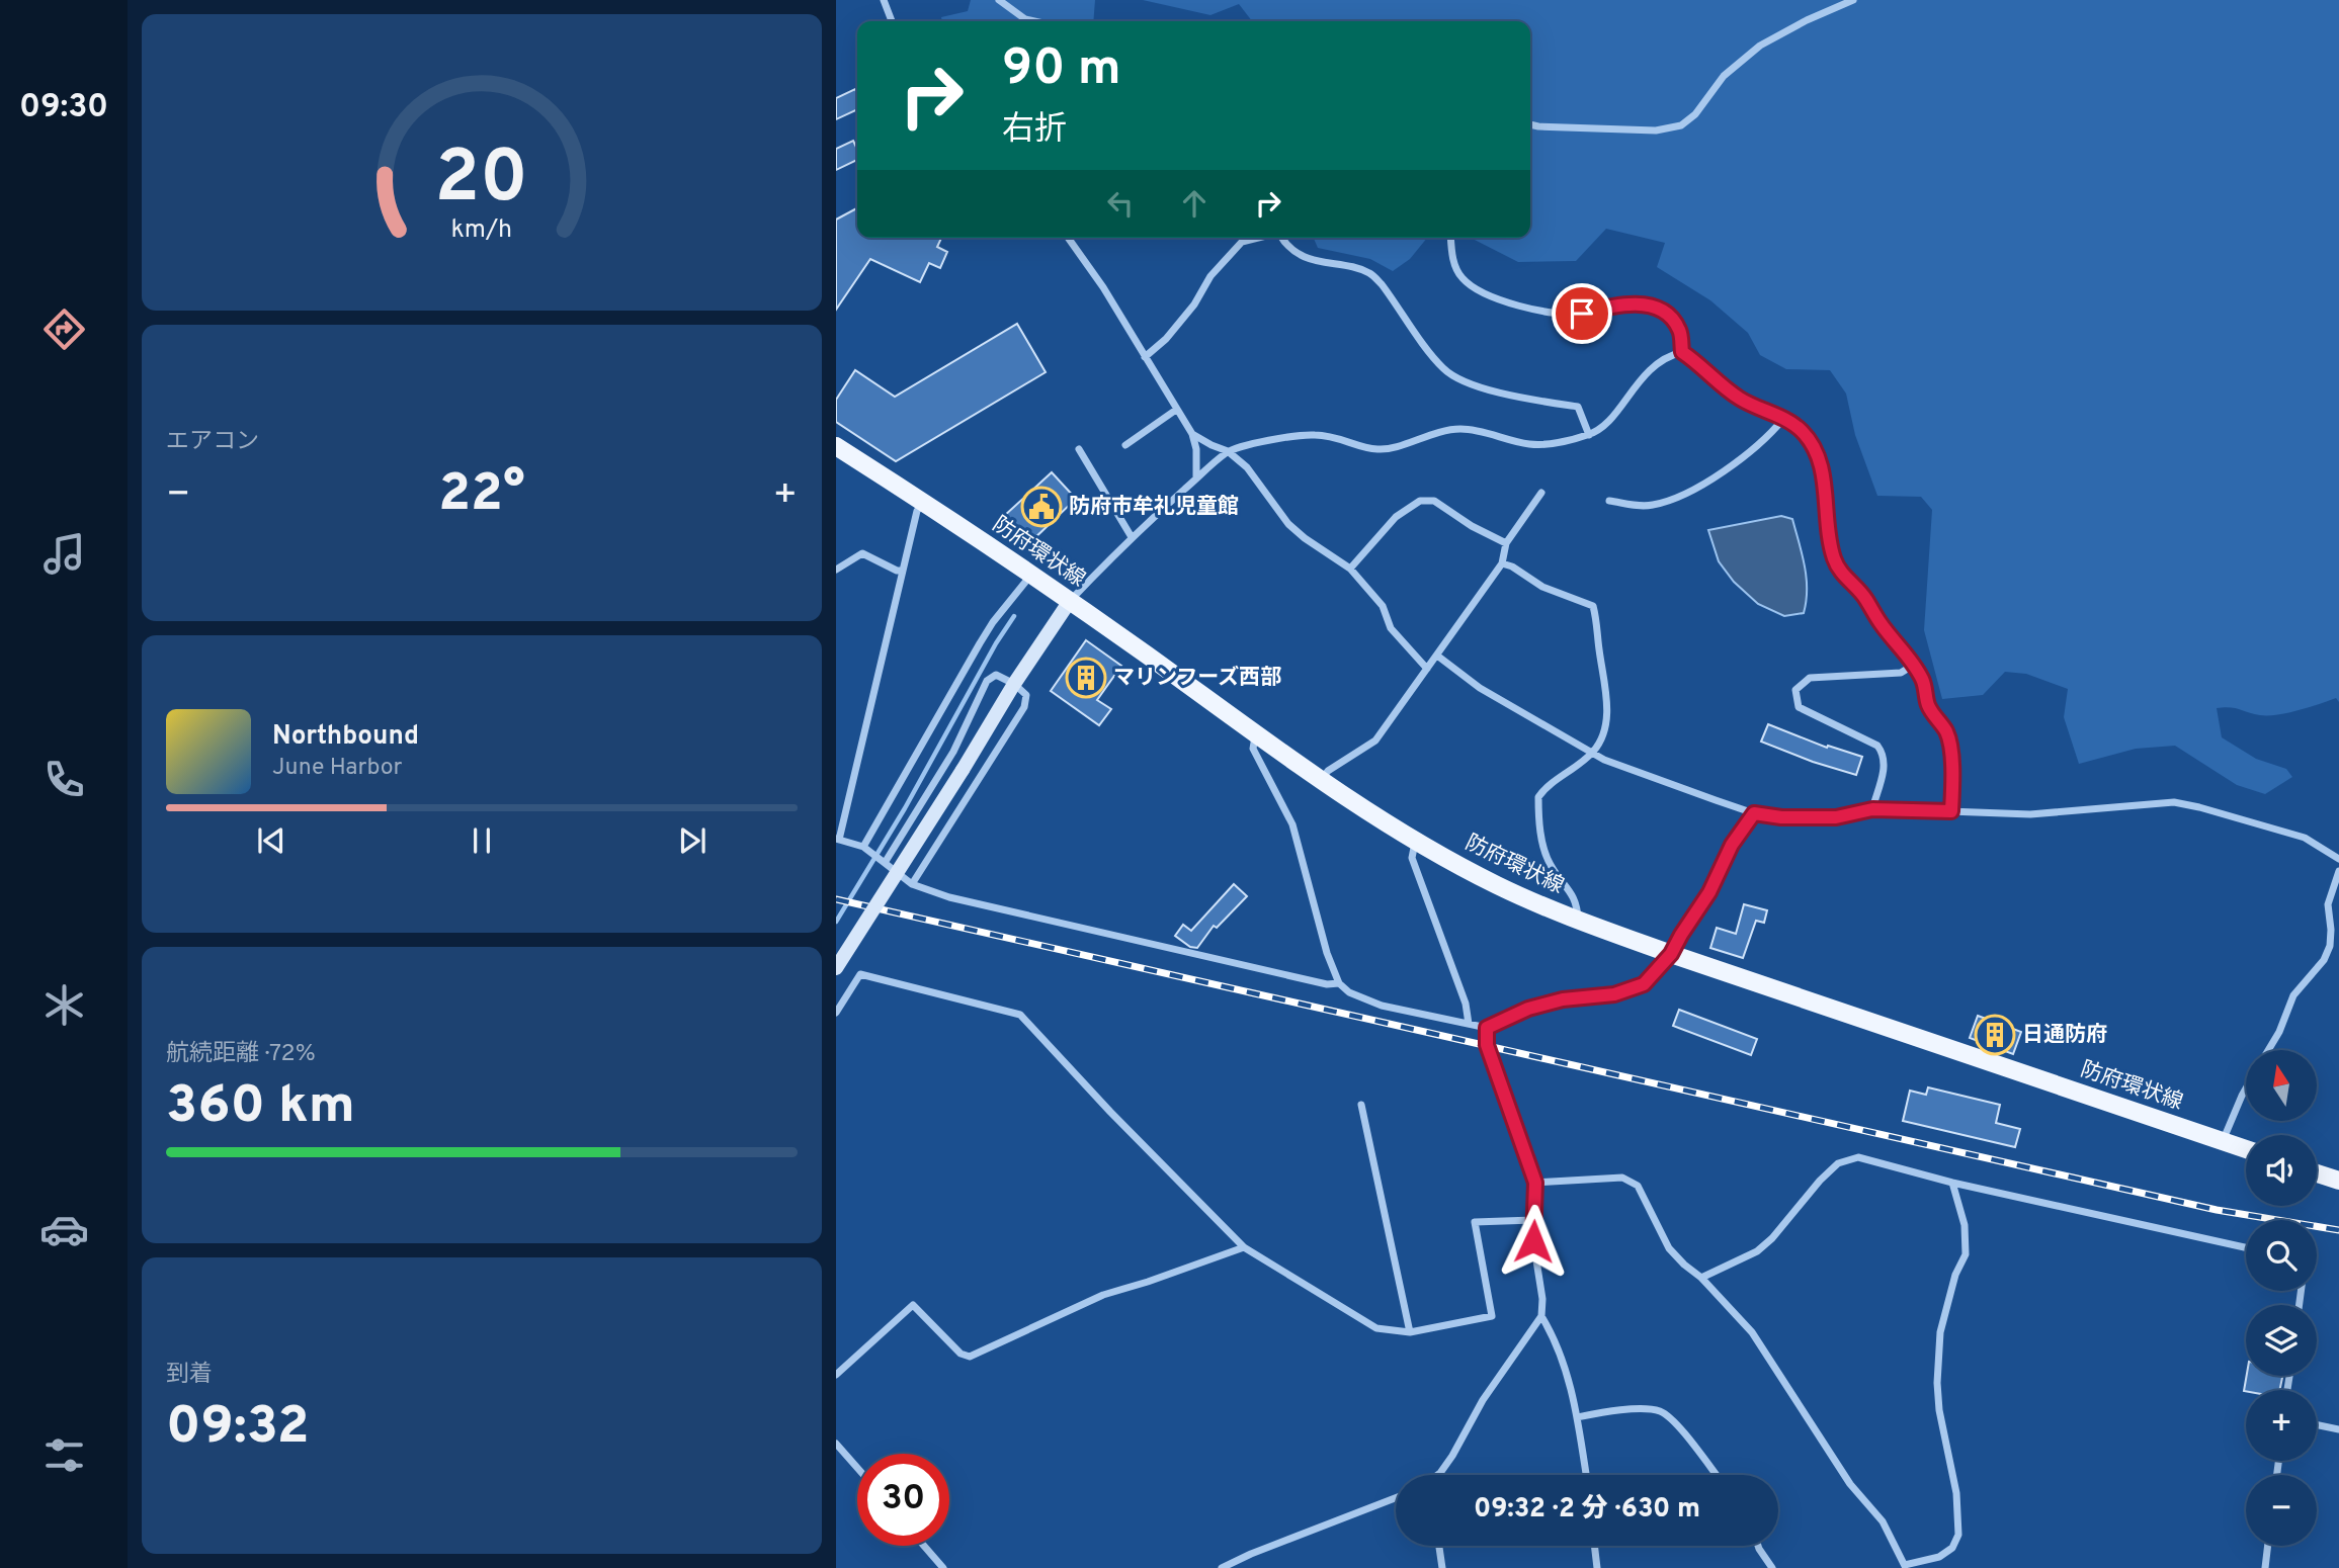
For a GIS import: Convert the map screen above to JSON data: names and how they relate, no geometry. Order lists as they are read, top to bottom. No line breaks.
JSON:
{"streets":{"main road":["防府環状線"]},"places":{"public building":["防府市牟礼児童館"],"building":["マリンフーズ西部","日通防府"]},"north":"top","page":{"tabs":"09:30","turn":["90 m","右折"],"tile":["エアコン",["航続距離 · 72%","360 km"],["到着","09:32"]],"heat":["−","22°","+"],"song":["Northbound","June Harbor"],"map_buttons":["+","−"],"limit":"30","trip":"09:32 · 2 分 · 630 m","gauge":["20","km/h"]}}
